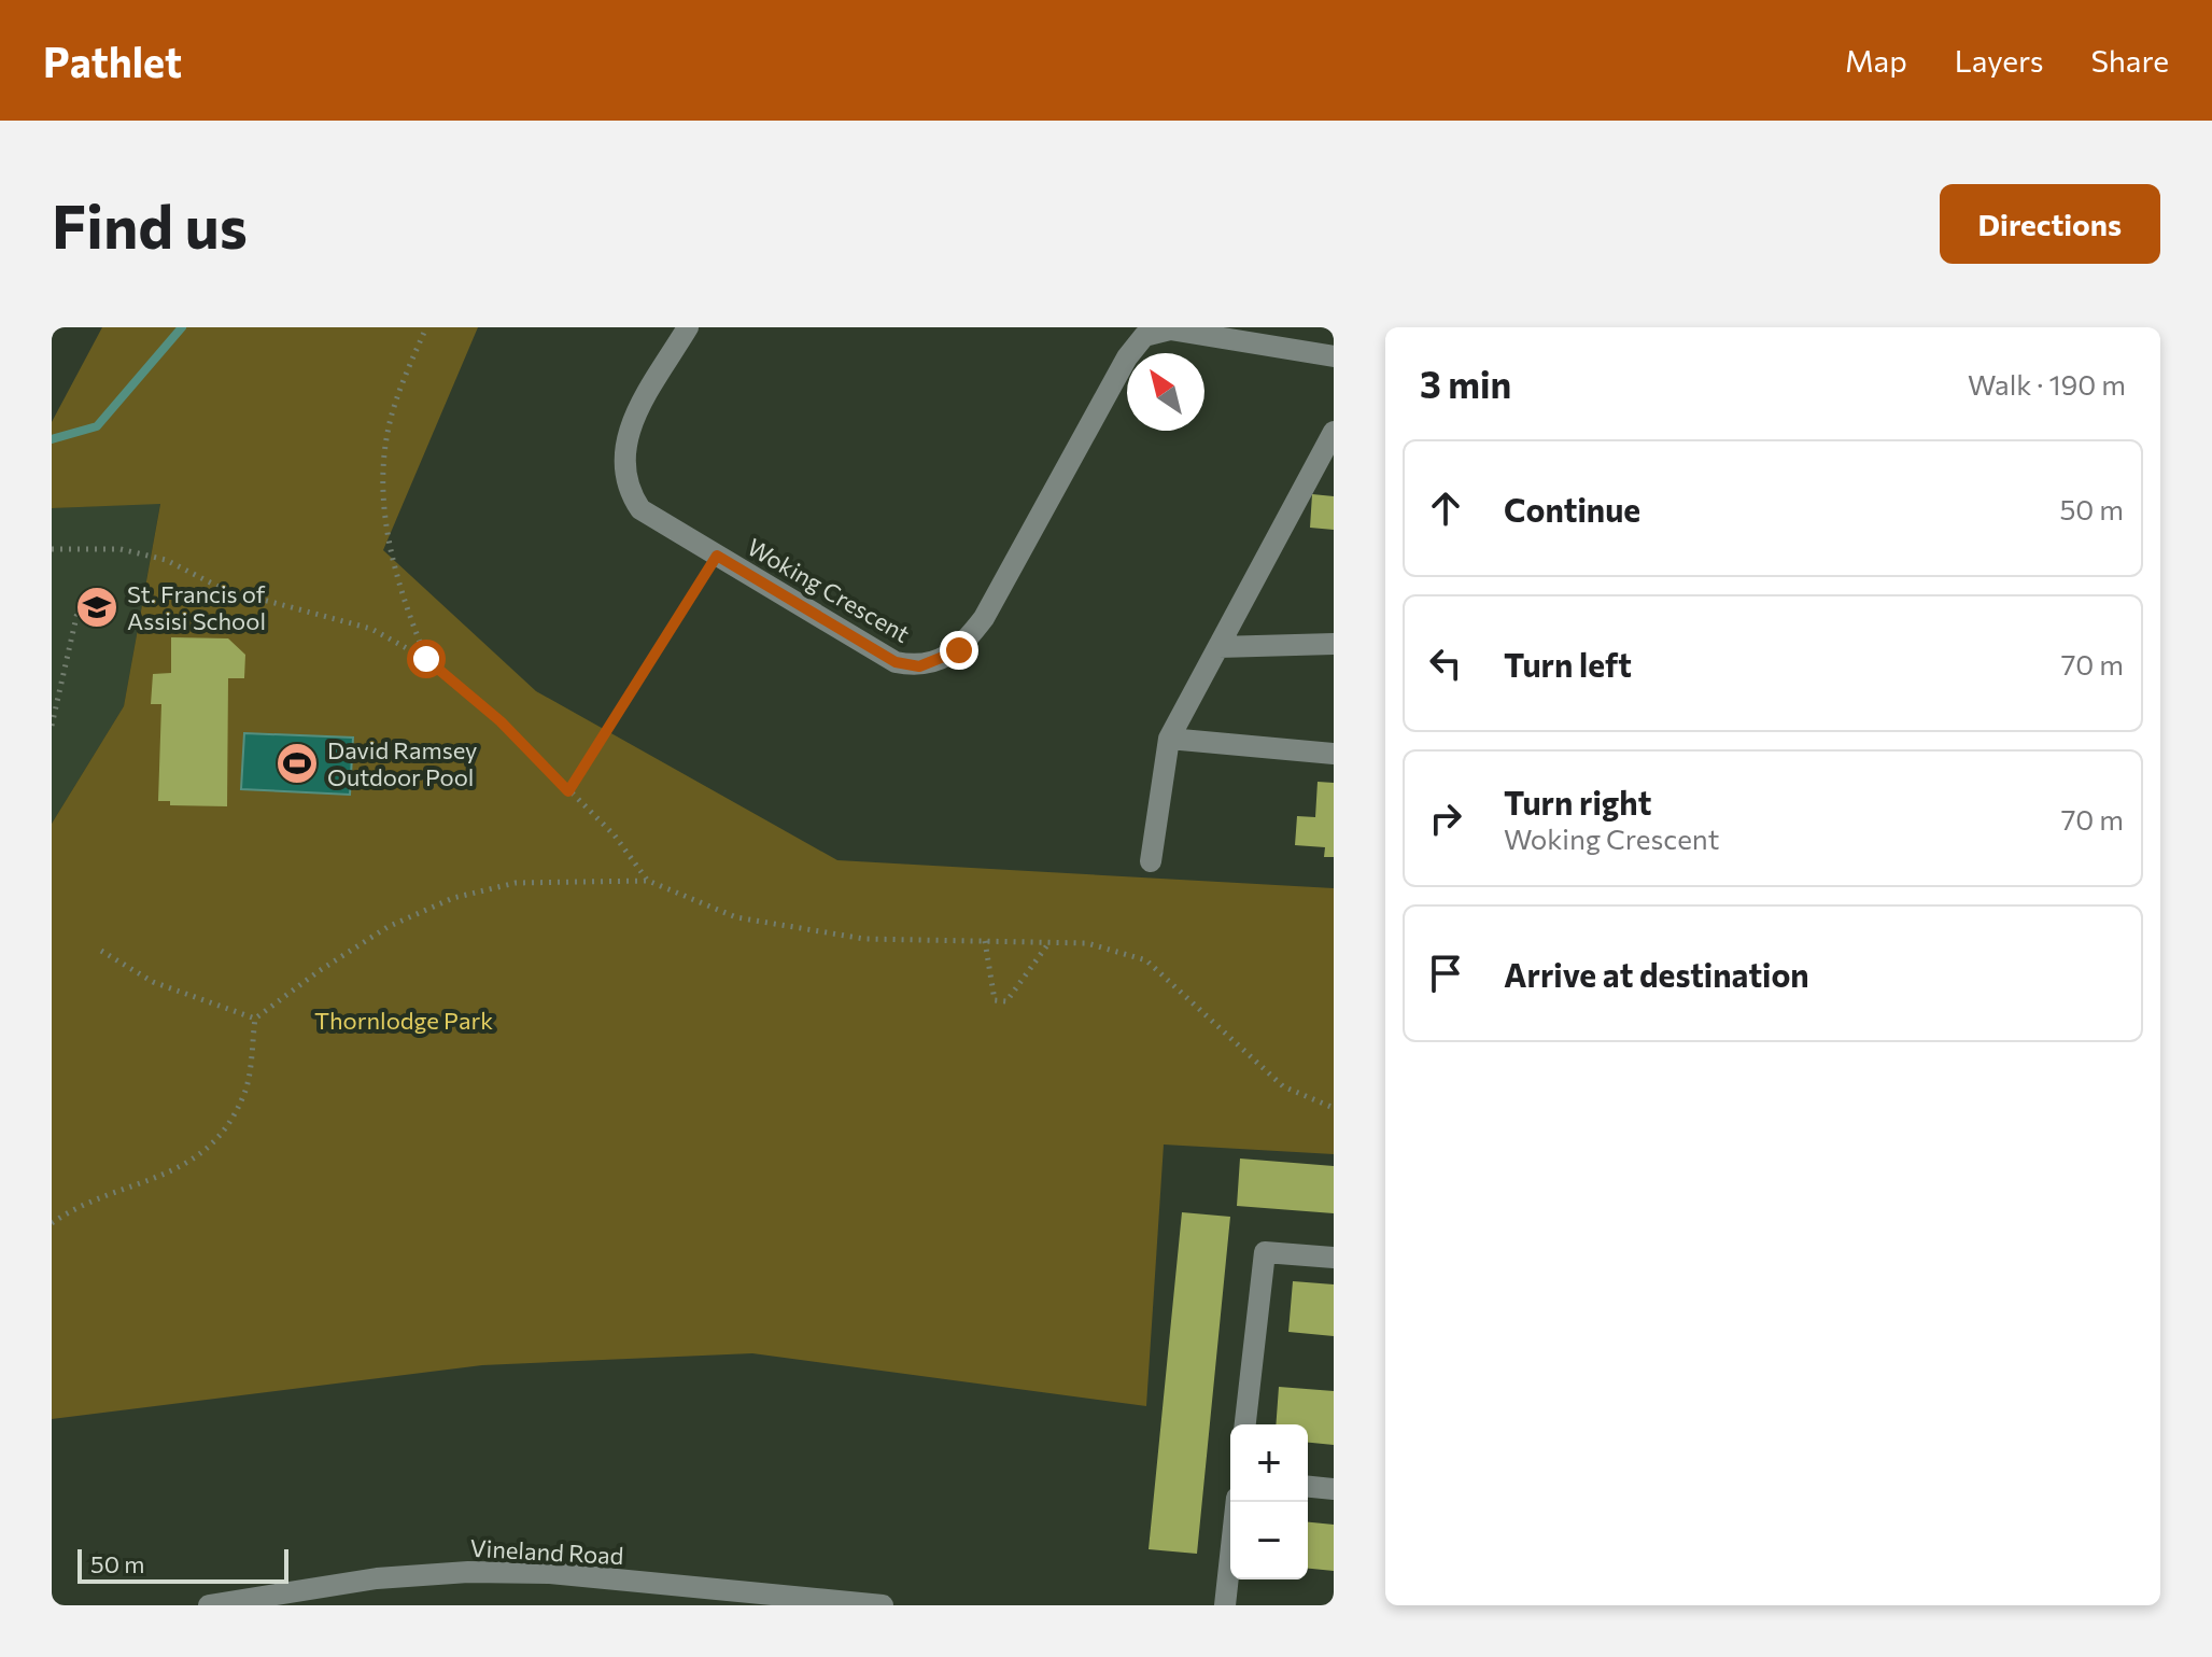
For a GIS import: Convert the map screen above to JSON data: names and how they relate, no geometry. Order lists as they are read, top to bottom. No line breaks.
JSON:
{"streets":{"street":["Woking Crescent","Vineland Road"]},"parks":["Thornlodge Park"],"places":{"school or university":["St. Francis of Assisi School"],"sports":["David Ramsey Outdoor Pool"]},"scale_bar":"50 m","north":"top left","page":{"header":"Pathlet","nav":["Map","Layers","Share"],"buttons":"Directions","title":"Find us","heading":["3 min","Walk · 190 m"],"list":[["Continue","50 m"],["Turn left","70 m"],["Turn right","Woking Crescent","70 m"],"Arrive at destination"],"map_buttons":["+","−"],"scale":"50 m"}}
